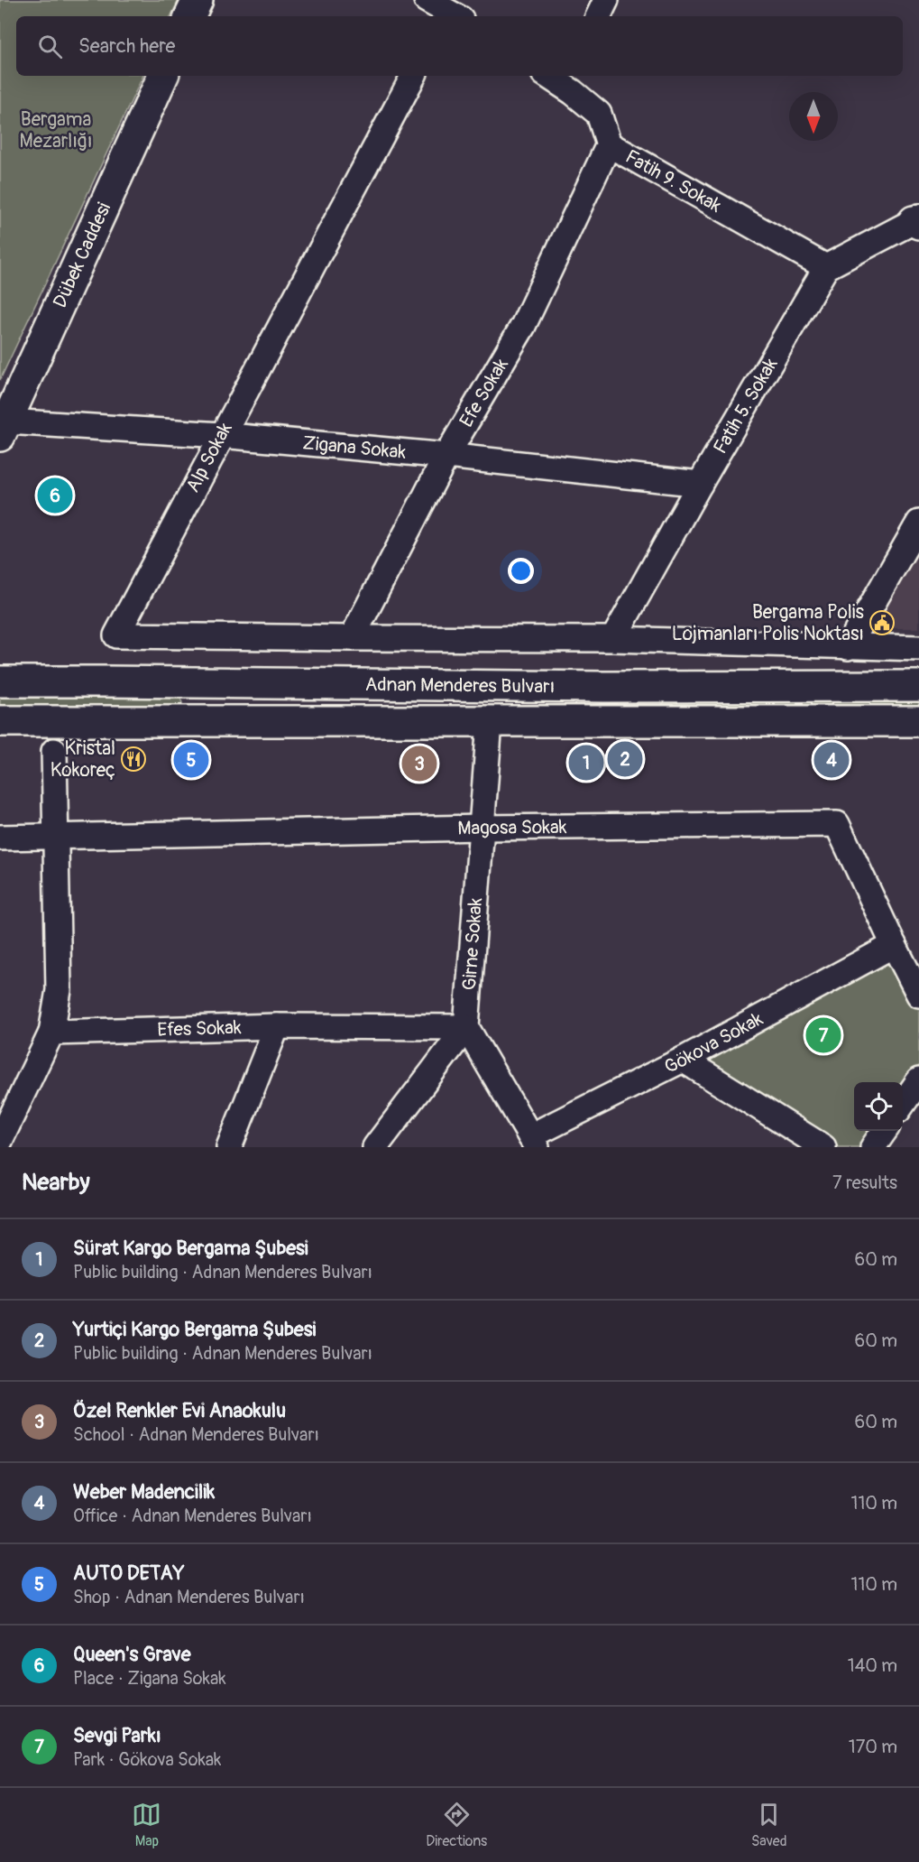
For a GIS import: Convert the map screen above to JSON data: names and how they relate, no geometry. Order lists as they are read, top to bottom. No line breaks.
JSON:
{"streets":{"main road":["Dübek Caddesi","Adnan Menderes Bulvarı"],"street":["Fatih 9. Sokak","Efe Sokak","Fatih 5. Sokak","Zigana Sokak","Alp Sokak","Magosa Sokak","Girne Sokak","Efes Sokak","Gökova Sokak"]},"crossings":[["Fatih 9. Sokak","Efe Sokak"],["Fatih 9. Sokak","Fatih 5. Sokak"],["Dübek Caddesi","Zigana Sokak"],["Efe Sokak","Zigana Sokak"],["Efe Sokak","Alp Sokak"],["Fatih 5. Sokak","Zigana Sokak"],["Zigana Sokak","Alp Sokak"],["Adnan Menderes Bulvarı","Girne Sokak"],["Magosa Sokak","Girne Sokak"],["Magosa Sokak","Gökova Sokak"],["Girne Sokak","Efes Sokak"]],"parks":["Bergama Mezarlığı"],"places":{"public building":["Bergama Polis Lojmanları Polis Noktası"],"restaurant":["Kristal Kokoreç"]},"north":"bottom","page":{"search":"Search here","pins":["6","2","4","5","1","3","7"],"heading":["Nearby","7 results"],"list":[{"mark":"1","name":"Sürat Kargo Bergama Şubesi","note":"Public building · Adnan Menderes Bulvarı","value":"60 m"},{"mark":"2","name":"Yurtiçi Kargo Bergama Şubesi","note":"Public building · Adnan Menderes Bulvarı","value":"60 m"},{"mark":"3","name":"Özel Renkler Evi Anaokulu","note":"School · Adnan Menderes Bulvarı","value":"60 m"},{"mark":"4","name":"Weber Madencilik","note":"Office · Adnan Menderes Bulvarı","value":"110 m"},{"mark":"5","name":"AUTO DETAY","note":"Shop · Adnan Menderes Bulvarı","value":"110 m"},{"mark":"6","name":"Queen's Grave","note":"Place · Zigana Sokak","value":"140 m"},{"mark":"7","name":"Sevgi Parkı","note":"Park · Gökova Sokak","value":"170 m"}],"nav":["Map","Directions","Saved"]}}
